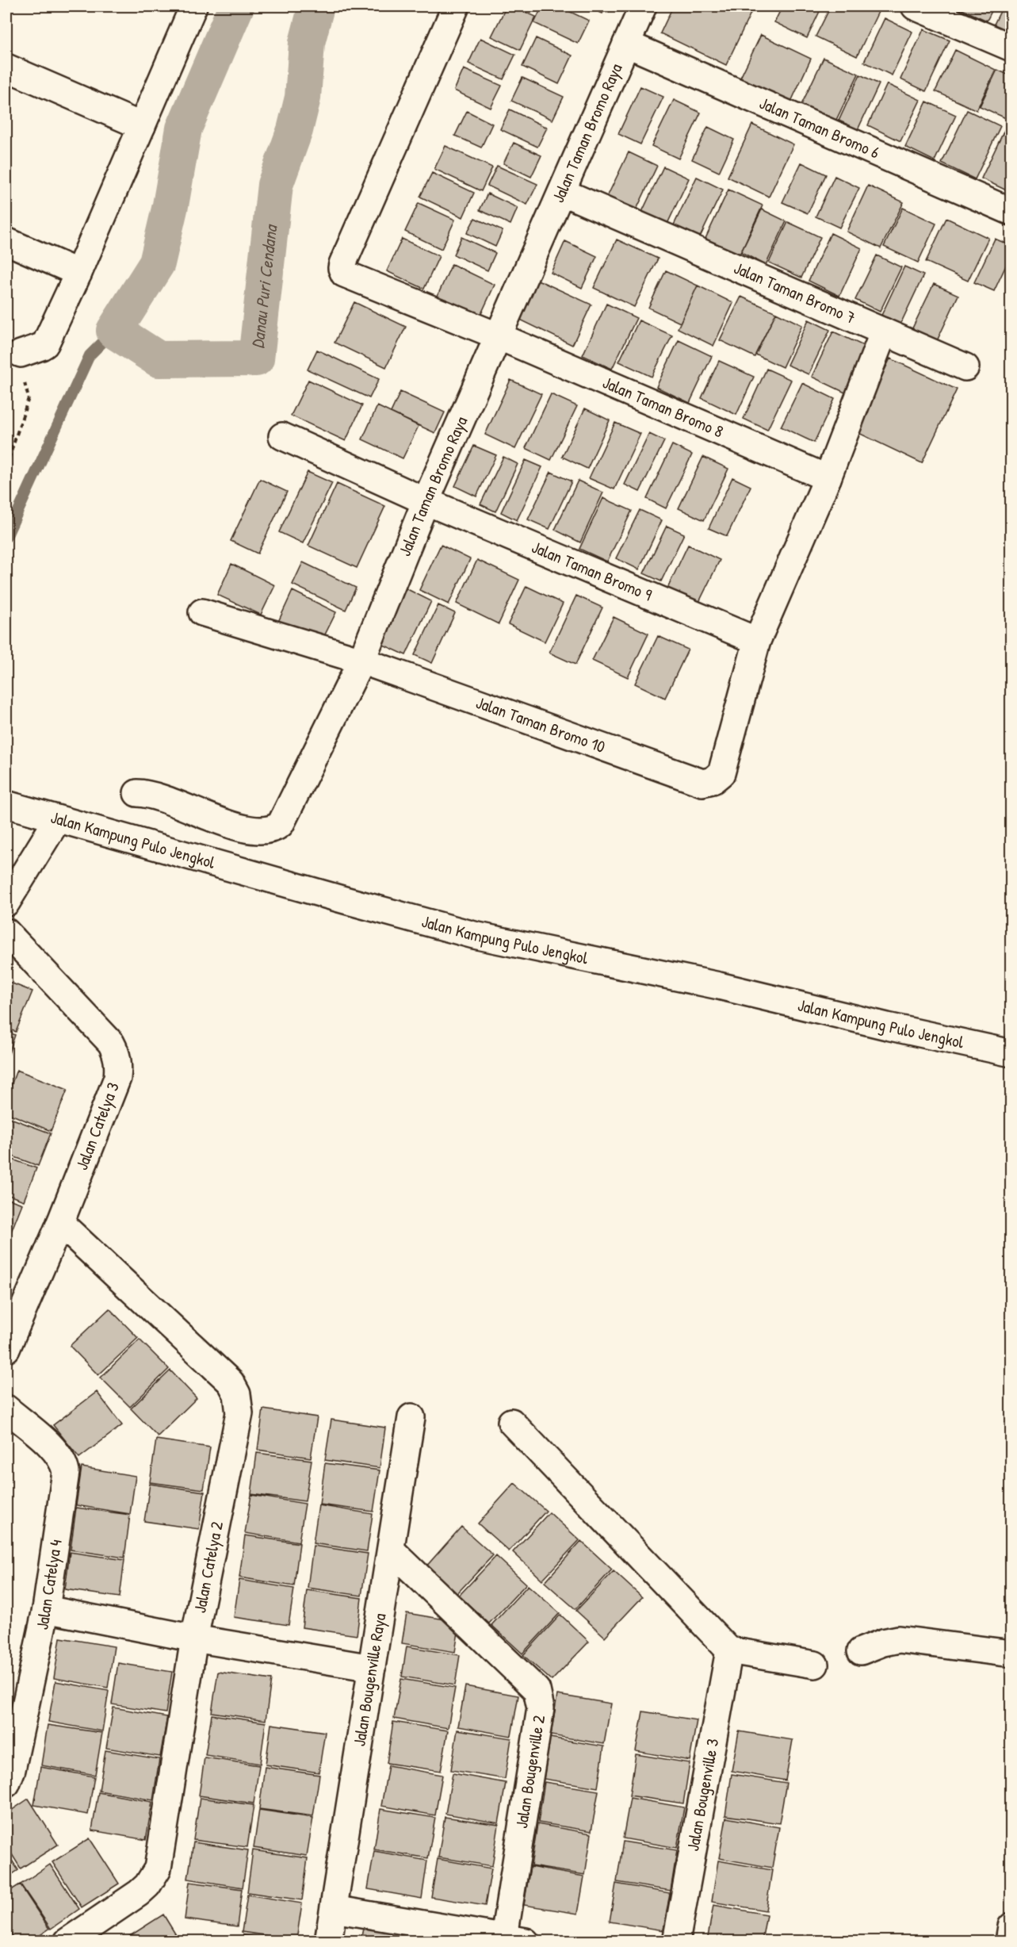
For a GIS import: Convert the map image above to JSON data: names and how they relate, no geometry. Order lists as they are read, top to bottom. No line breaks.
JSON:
{"streets":{"street":["Jalan Taman Bromo 6","Jalan Taman Bromo Raya","Jalan Taman Bromo 7","Jalan Taman Bromo 8","Jalan Taman Bromo 9","Jalan Taman Bromo 10","Jalan Kampung Pulo Jengkol","Jalan Catelya 3","Jalan Catelya 2","Jalan Catelya 4","Jalan Bougenville Raya","Jalan Bougenville 2","Jalan Bougenville 3"]},"crossings":[["Jalan Taman Bromo 6","Jalan Taman Bromo Raya"],["Jalan Taman Bromo Raya","Jalan Taman Bromo 7"],["Jalan Taman Bromo Raya","Jalan Taman Bromo 8"],["Jalan Taman Bromo Raya","Jalan Taman Bromo 9"],["Jalan Taman Bromo Raya","Jalan Taman Bromo 10"],["Jalan Taman Bromo 9","Jalan Taman Bromo 10"],["Jalan Catelya 3","Jalan Catelya 2"],["Jalan Bougenville Raya","Jalan Bougenville 2"]],"water":["Danau Puri Cendana"]}
